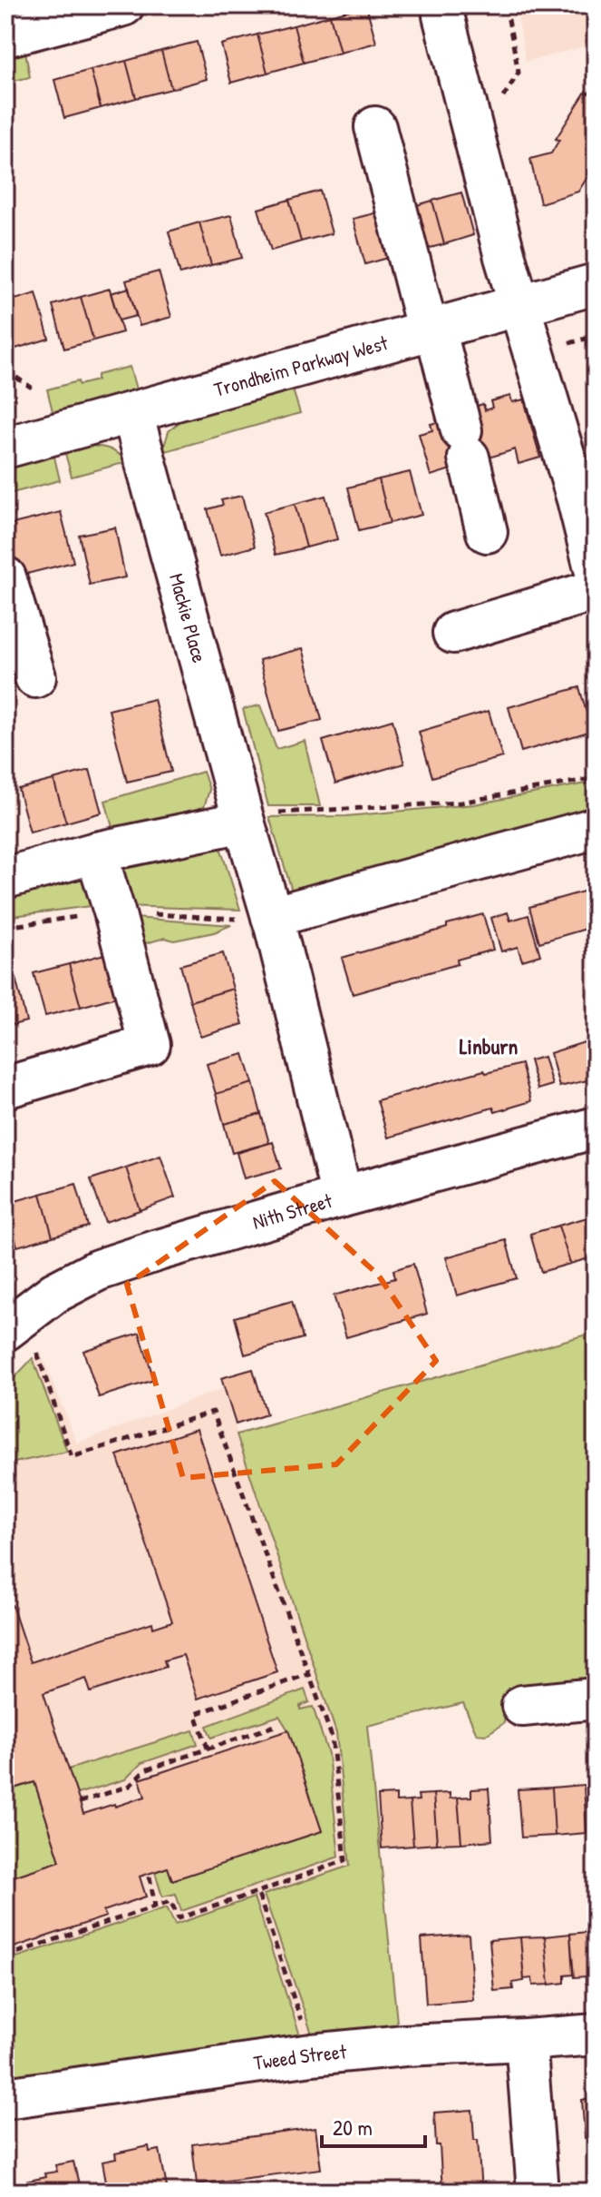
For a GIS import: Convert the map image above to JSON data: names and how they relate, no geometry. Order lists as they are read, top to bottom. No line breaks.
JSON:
{"streets":{"street":["Trondheim Parkway West","Mackie Place","Nith Street","Tweed Street"]},"crossings":[["Trondheim Parkway West","Mackie Place"],["Mackie Place","Nith Street"]],"districts":["Linburn"],"scale_bar":"20 m"}
